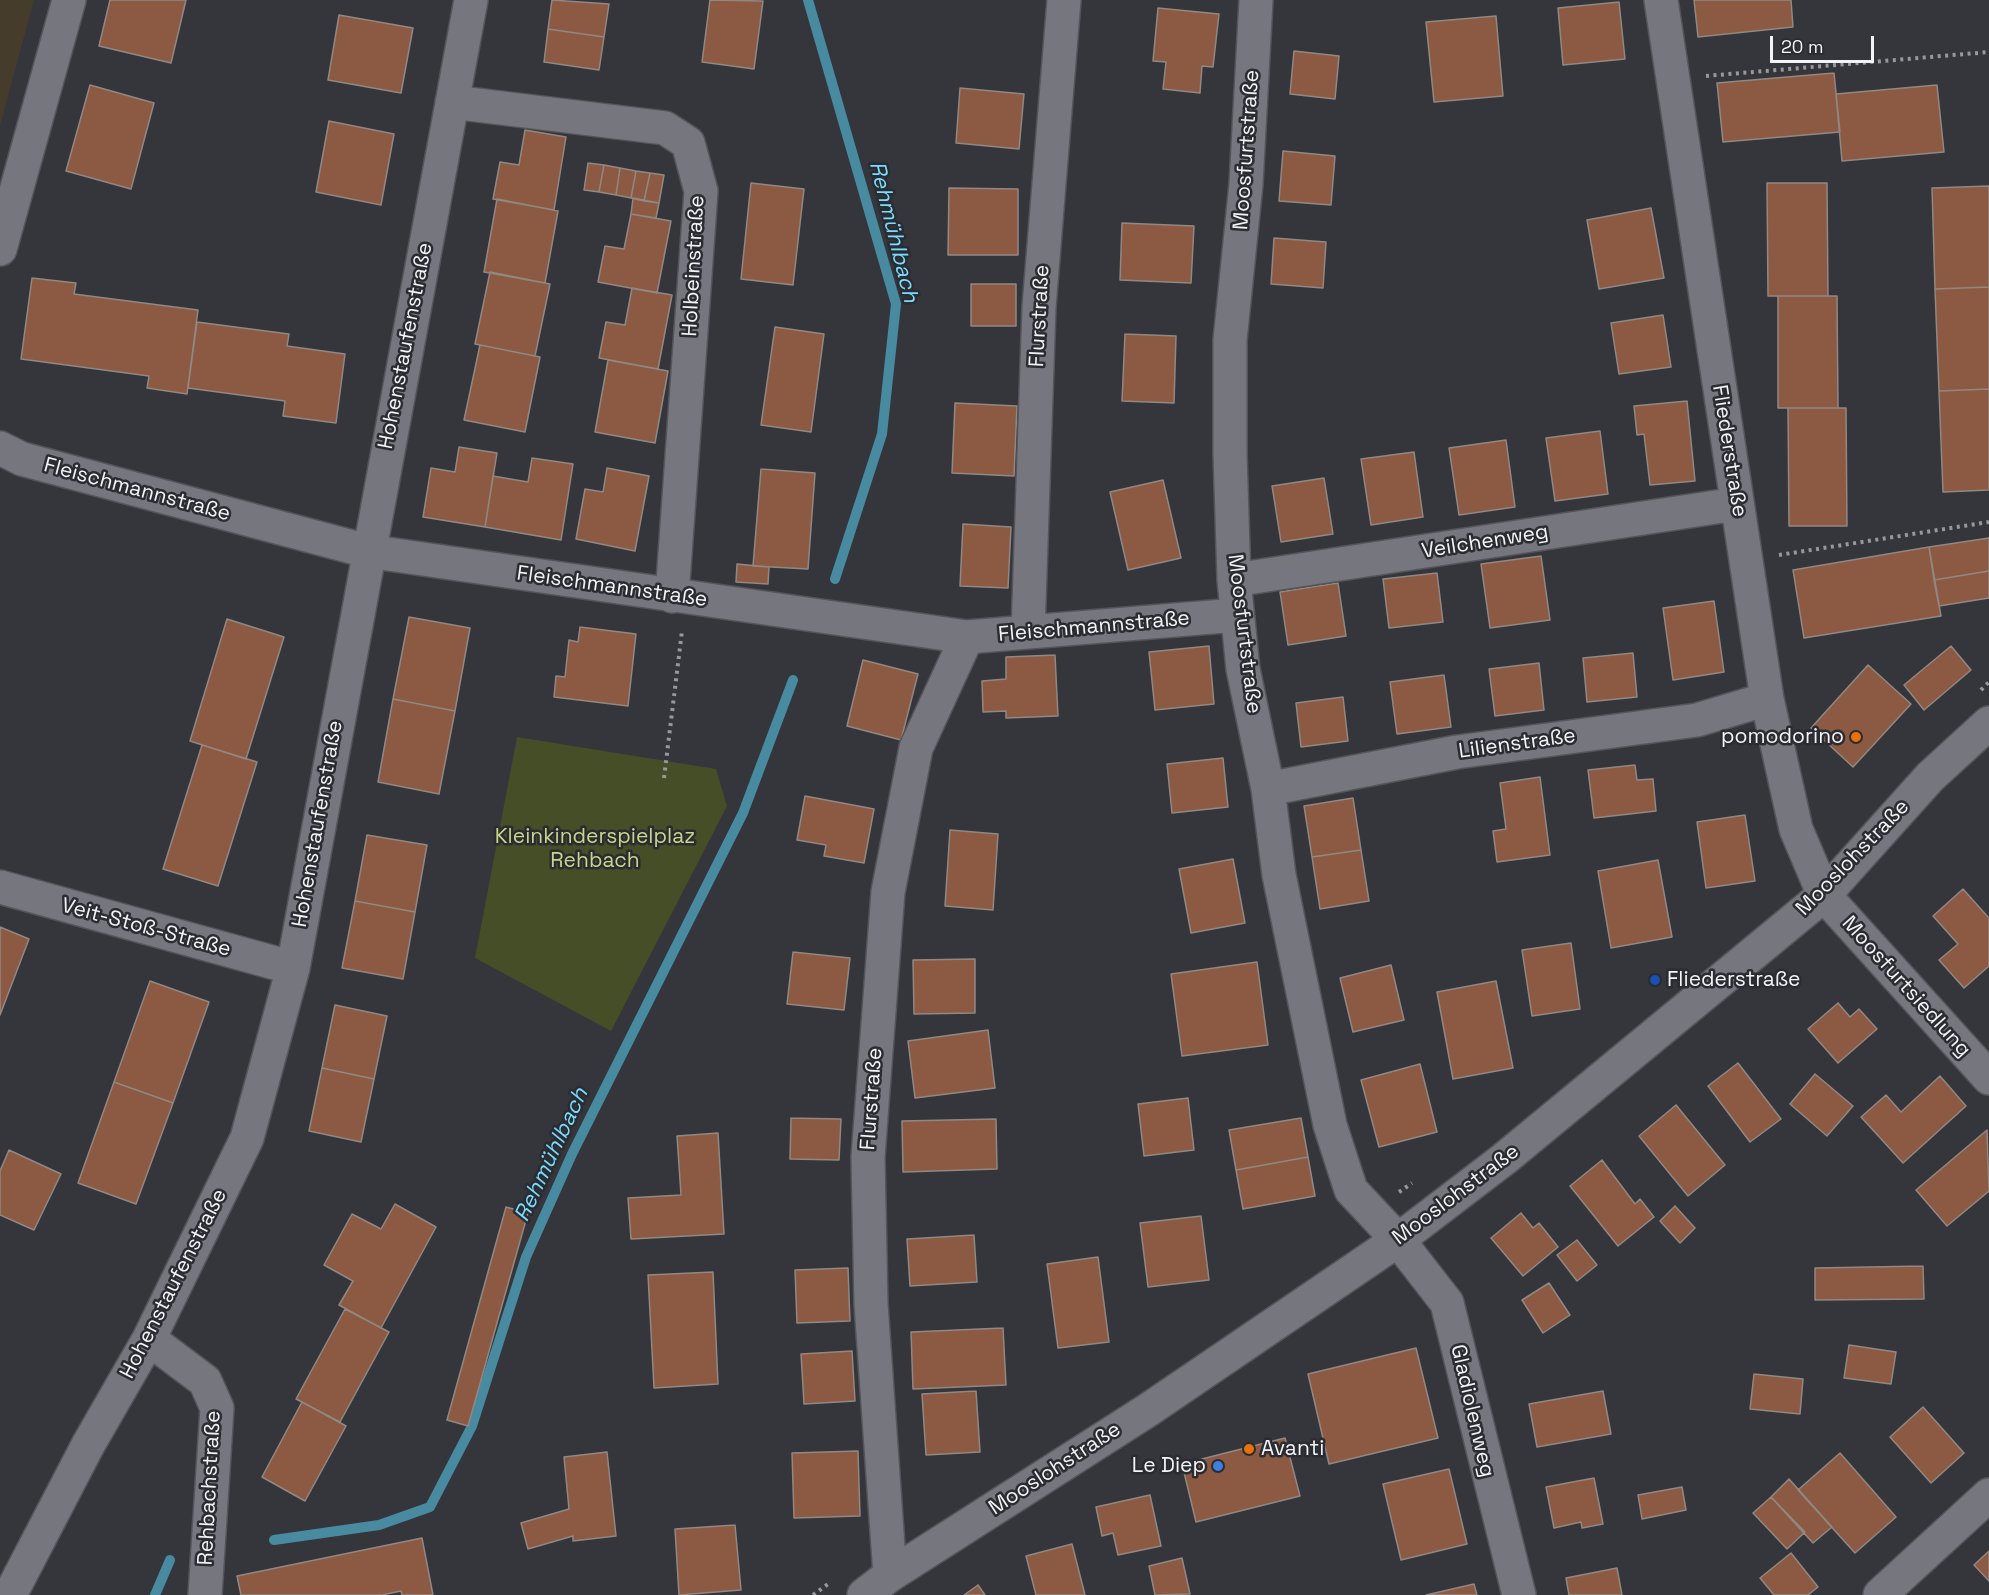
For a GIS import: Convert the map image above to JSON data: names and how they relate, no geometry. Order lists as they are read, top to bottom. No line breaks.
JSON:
{"streets":{"street":["Moosfurtstraße","Holbeinstraße","Flurstraße","Hohenstaufenstraße","Fliederstraße","Fleischmannstraße","Veilchenweg","Lilienstraße","Mooslohstraße","Veit-Stoß-Straße","Moosfurtsiedlung","Gladiolenweg","Rehbachstraße"]},"crossings":[["Moosfurtstraße","Fleischmannstraße"],["Moosfurtstraße","Veilchenweg"],["Moosfurtstraße","Lilienstraße"],["Moosfurtstraße","Mooslohstraße"],["Moosfurtstraße","Gladiolenweg"],["Holbeinstraße","Hohenstaufenstraße"],["Holbeinstraße","Fleischmannstraße"],["Flurstraße","Fleischmannstraße"],["Flurstraße","Mooslohstraße"],["Hohenstaufenstraße","Fleischmannstraße"],["Hohenstaufenstraße","Veit-Stoß-Straße"],["Hohenstaufenstraße","Rehbachstraße"],["Fliederstraße","Veilchenweg"],["Fliederstraße","Lilienstraße"],["Fliederstraße","Mooslohstraße"],["Fliederstraße","Moosfurtsiedlung"],["Mooslohstraße","Moosfurtsiedlung"],["Mooslohstraße","Gladiolenweg"]],"water":["Rehmühlbach"],"parks":["Kleinkinderspielplaz Rehbach"],"places":["pomodorino","Fliederstraße","Avanti","Le Diep"],"scale_bar":"20 m"}
